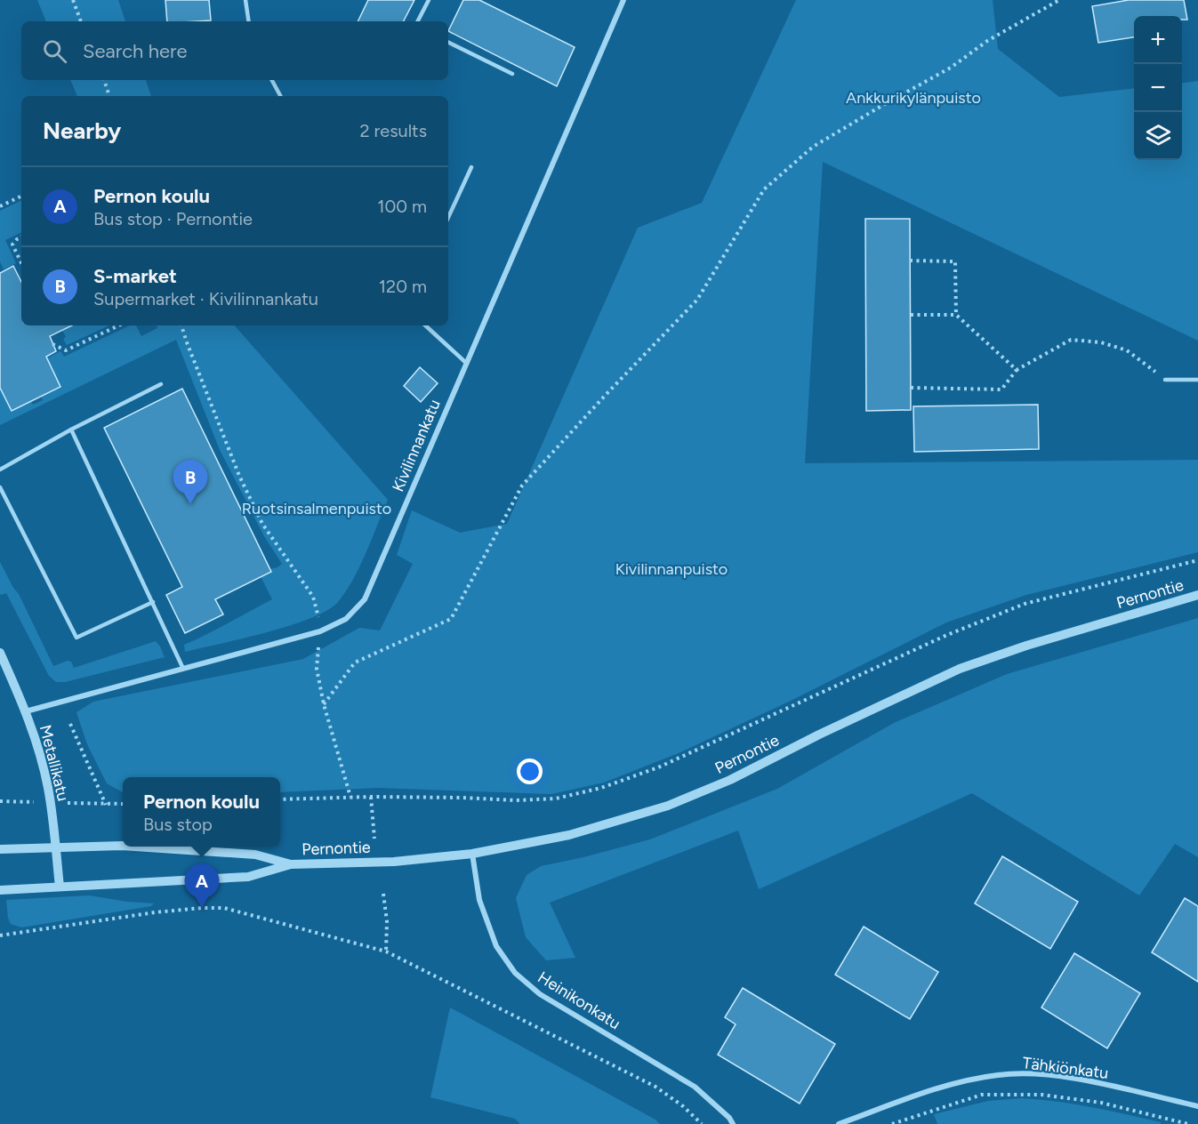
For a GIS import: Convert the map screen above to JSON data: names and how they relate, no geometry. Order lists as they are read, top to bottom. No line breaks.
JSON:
{"streets":{"street":["Kivilinnankatu","Pernontie","Metallikatu","Heinikonkatu","Tähkiönkatu"]},"crossings":[["Kivilinnankatu","Metallikatu"],["Pernontie","Metallikatu"],["Pernontie","Heinikonkatu"]],"parks":["Ankkurikylänpuisto","Ruotsinsalmenpuisto","Kivilinnanpuisto"],"page":{"map_buttons":["+","−"],"search":"Search here","heading":["Nearby","2 results"],"list":[{"mark":"A","name":"Pernon koulu","note":"Bus stop · Pernontie","value":"100 m"},{"mark":"B","name":"S-market","note":"Supermarket · Kivilinnankatu","value":"120 m"}],"pins":["B","A"],"popup":["Pernon koulu","Bus stop"]}}
